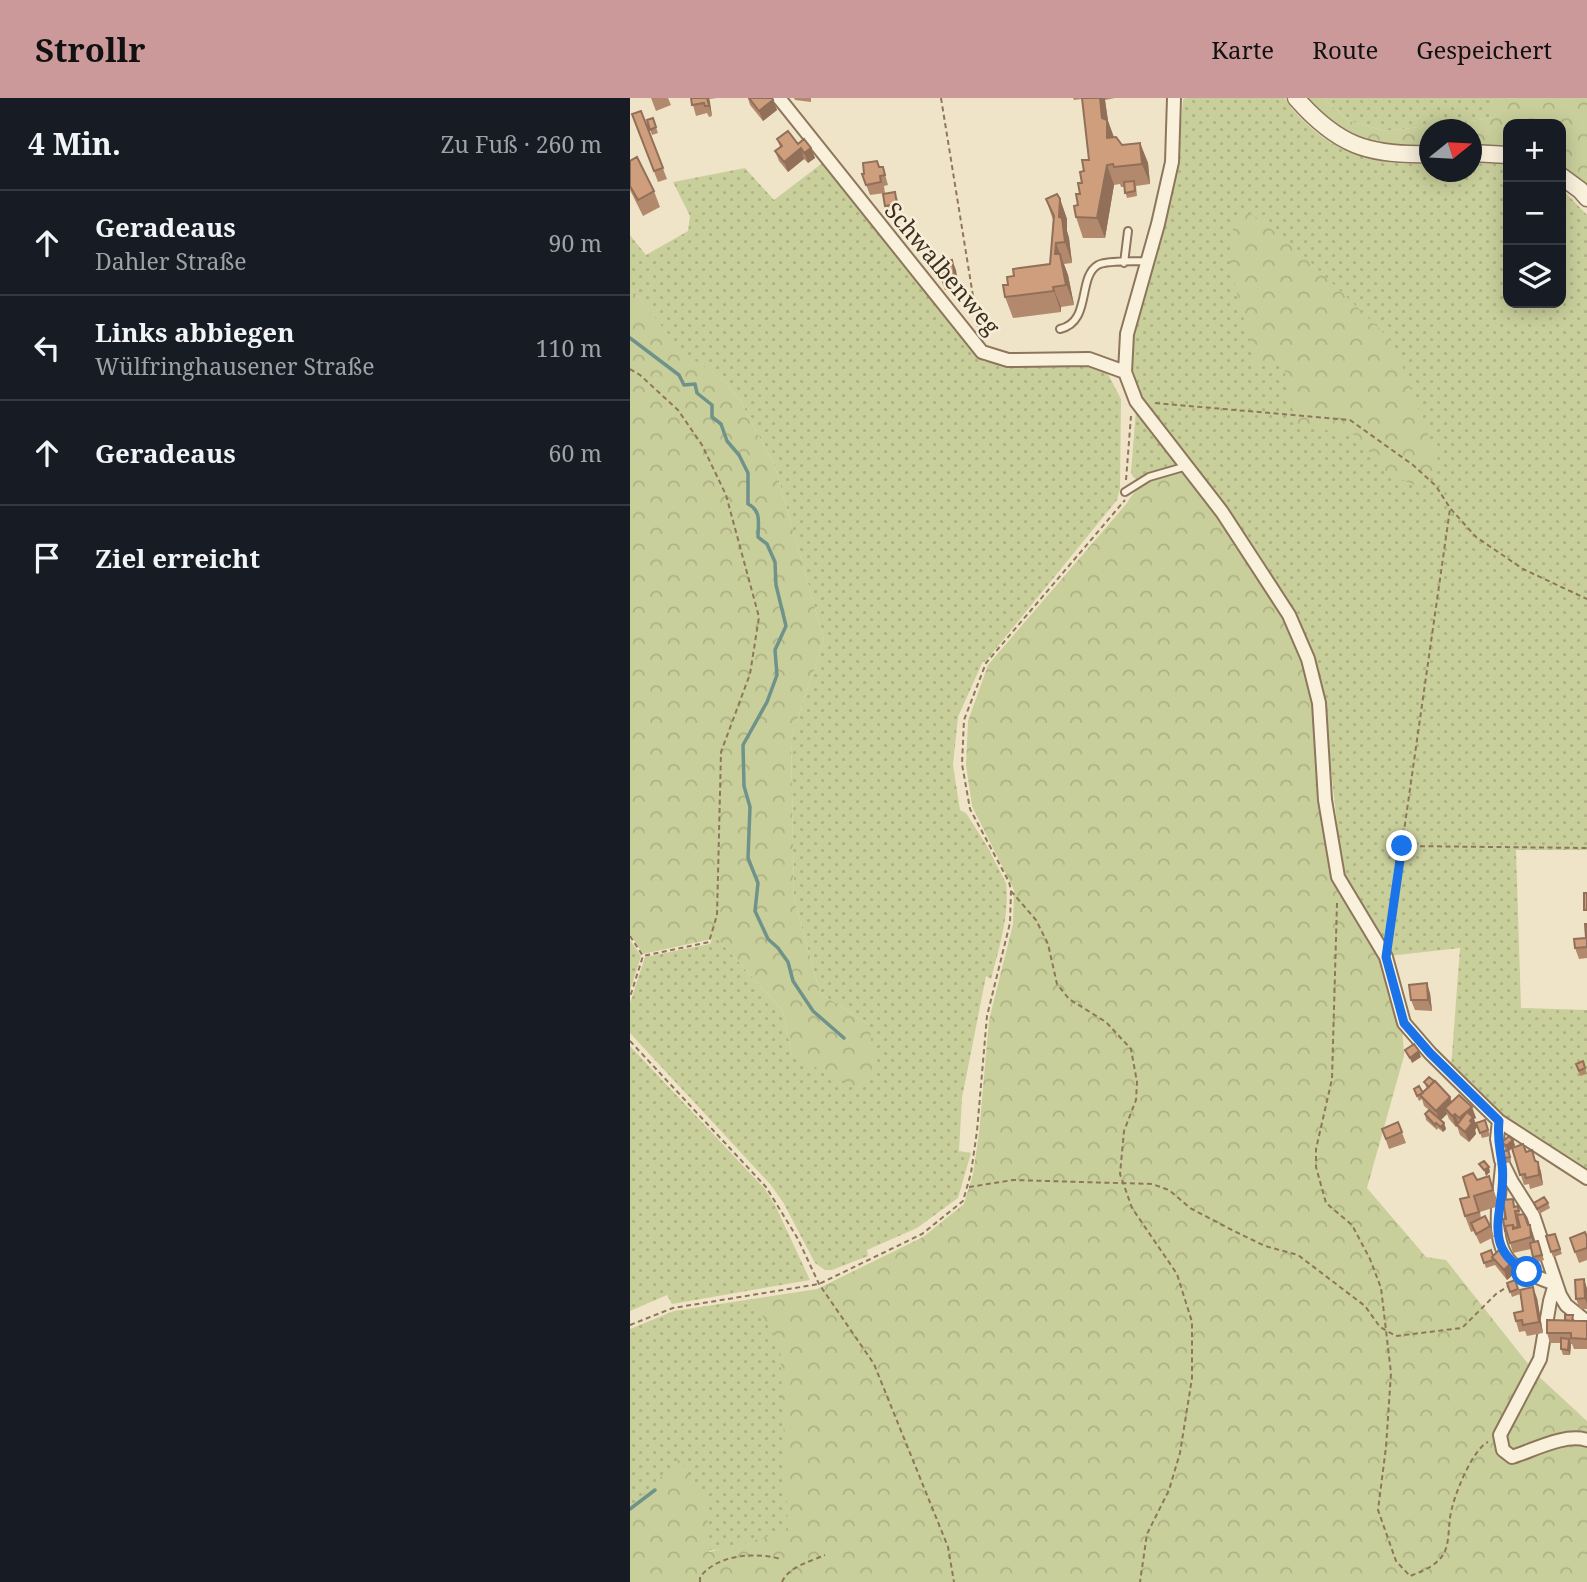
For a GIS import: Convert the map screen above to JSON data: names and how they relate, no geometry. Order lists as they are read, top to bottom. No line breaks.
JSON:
{"streets":{"street":["Schwalbenweg"]},"north":"right","page":{"header":"Strollr","nav":["Karte","Route","Gespeichert"],"heading":["4 Min.","Zu Fuß · 260 m"],"map_buttons":["+","−"],"list":[["Geradeaus","Dahler Straße","90 m"],["Links abbiegen","Wülfringhausener Straße","110 m"],["Geradeaus","60 m"],"Ziel erreicht"]}}
